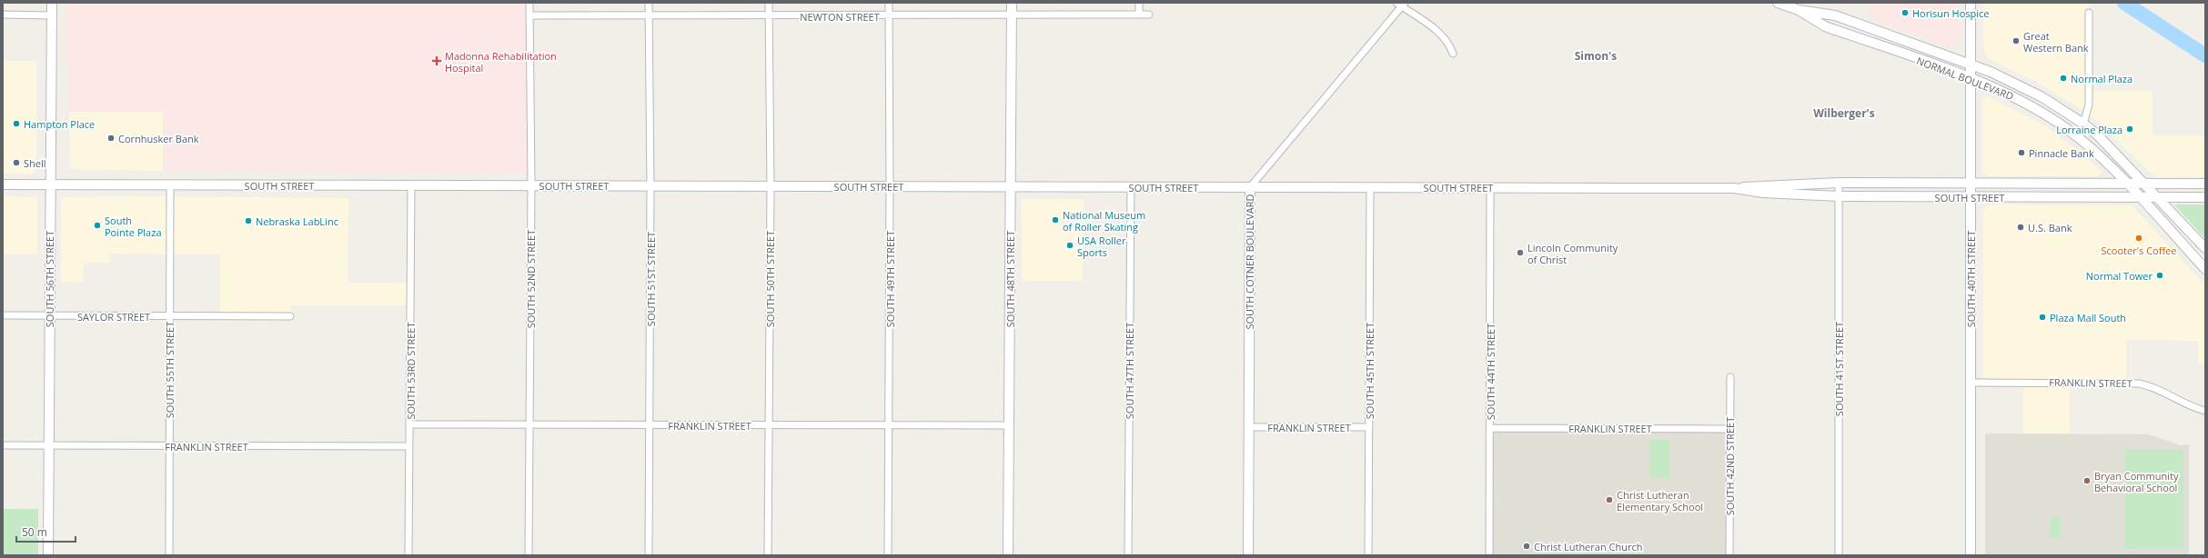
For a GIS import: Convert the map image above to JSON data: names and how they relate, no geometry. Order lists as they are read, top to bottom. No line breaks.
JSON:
{"streets":{"main road":["NORMAL BOULEVARD","SOUTH STREET","SOUTH COTNER BOULEVARD","SOUTH 56TH STREET","SOUTH 48TH STREET","SOUTH 40TH STREET"],"street":["NEWTON STREET","SOUTH 52ND STREET","SOUTH 51ST STREET","SOUTH 50TH STREET","SOUTH 49TH STREET","SAYLOR STREET","SOUTH 41ST STREET","SOUTH 55TH STREET","SOUTH 53RD STREET","SOUTH 47TH STREET","SOUTH 45TH STREET","SOUTH 44TH STREET","FRANKLIN STREET","SOUTH 42ND STREET"]},"crossings":[["NEWTON STREET","SOUTH 52ND STREET"],["NEWTON STREET","SOUTH 51ST STREET"],["NEWTON STREET","SOUTH 50TH STREET"],["NEWTON STREET","SOUTH 49TH STREET"],["NEWTON STREET","SOUTH 48TH STREET"],["NORMAL BOULEVARD","SOUTH STREET"],["NORMAL BOULEVARD","SOUTH 40TH STREET"],["SOUTH STREET","SOUTH COTNER BOULEVARD"],["SOUTH STREET","SOUTH 56TH STREET"],["SOUTH STREET","SOUTH 52ND STREET"],["SOUTH STREET","SOUTH 51ST STREET"],["SOUTH STREET","SOUTH 50TH STREET"],["SOUTH STREET","SOUTH 49TH STREET"],["SOUTH STREET","SOUTH 48TH STREET"],["SOUTH STREET","SOUTH 40TH STREET"],["SOUTH STREET","SOUTH 41ST STREET"],["SOUTH STREET","SOUTH 55TH STREET"],["SOUTH STREET","SOUTH 53RD STREET"],["SOUTH STREET","SOUTH 47TH STREET"],["SOUTH STREET","SOUTH 45TH STREET"],["SOUTH STREET","SOUTH 44TH STREET"],["SOUTH COTNER BOULEVARD","FRANKLIN STREET"],["SOUTH 56TH STREET","SAYLOR STREET"],["SOUTH 56TH STREET","FRANKLIN STREET"],["SOUTH 52ND STREET","FRANKLIN STREET"],["SOUTH 51ST STREET","FRANKLIN STREET"],["SOUTH 50TH STREET","FRANKLIN STREET"],["SOUTH 49TH STREET","FRANKLIN STREET"],["SOUTH 48TH STREET","FRANKLIN STREET"],["SOUTH 40TH STREET","FRANKLIN STREET"],["SAYLOR STREET","SOUTH 55TH STREET"],["SOUTH 55TH STREET","FRANKLIN STREET"],["SOUTH 53RD STREET","FRANKLIN STREET"],["SOUTH 45TH STREET","FRANKLIN STREET"],["SOUTH 44TH STREET","FRANKLIN STREET"],["FRANKLIN STREET","SOUTH 42ND STREET"]],"districts":["Simon's","Wilberger's"],"places":{"other":["Horisun Hospice","Great Western Bank","Normal Plaza","Hampton Place","Lorraine Plaza","Cornhusker Bank","Pinnacle Bank","Shell","National Museum of Roller Skating","Nebraska LabLinc","South Pointe Plaza","U.S. Bank","Scooter's Coffee","USA Roller Sports","Lincoln Community of Christ","Normal Tower","Plaza Mall South","Bryan Community Behavioral School","Christ Lutheran Elementary School","Christ Lutheran Church"],"health":["Madonna Rehabilitation Hospital"]},"scale_bar":"50 m"}
